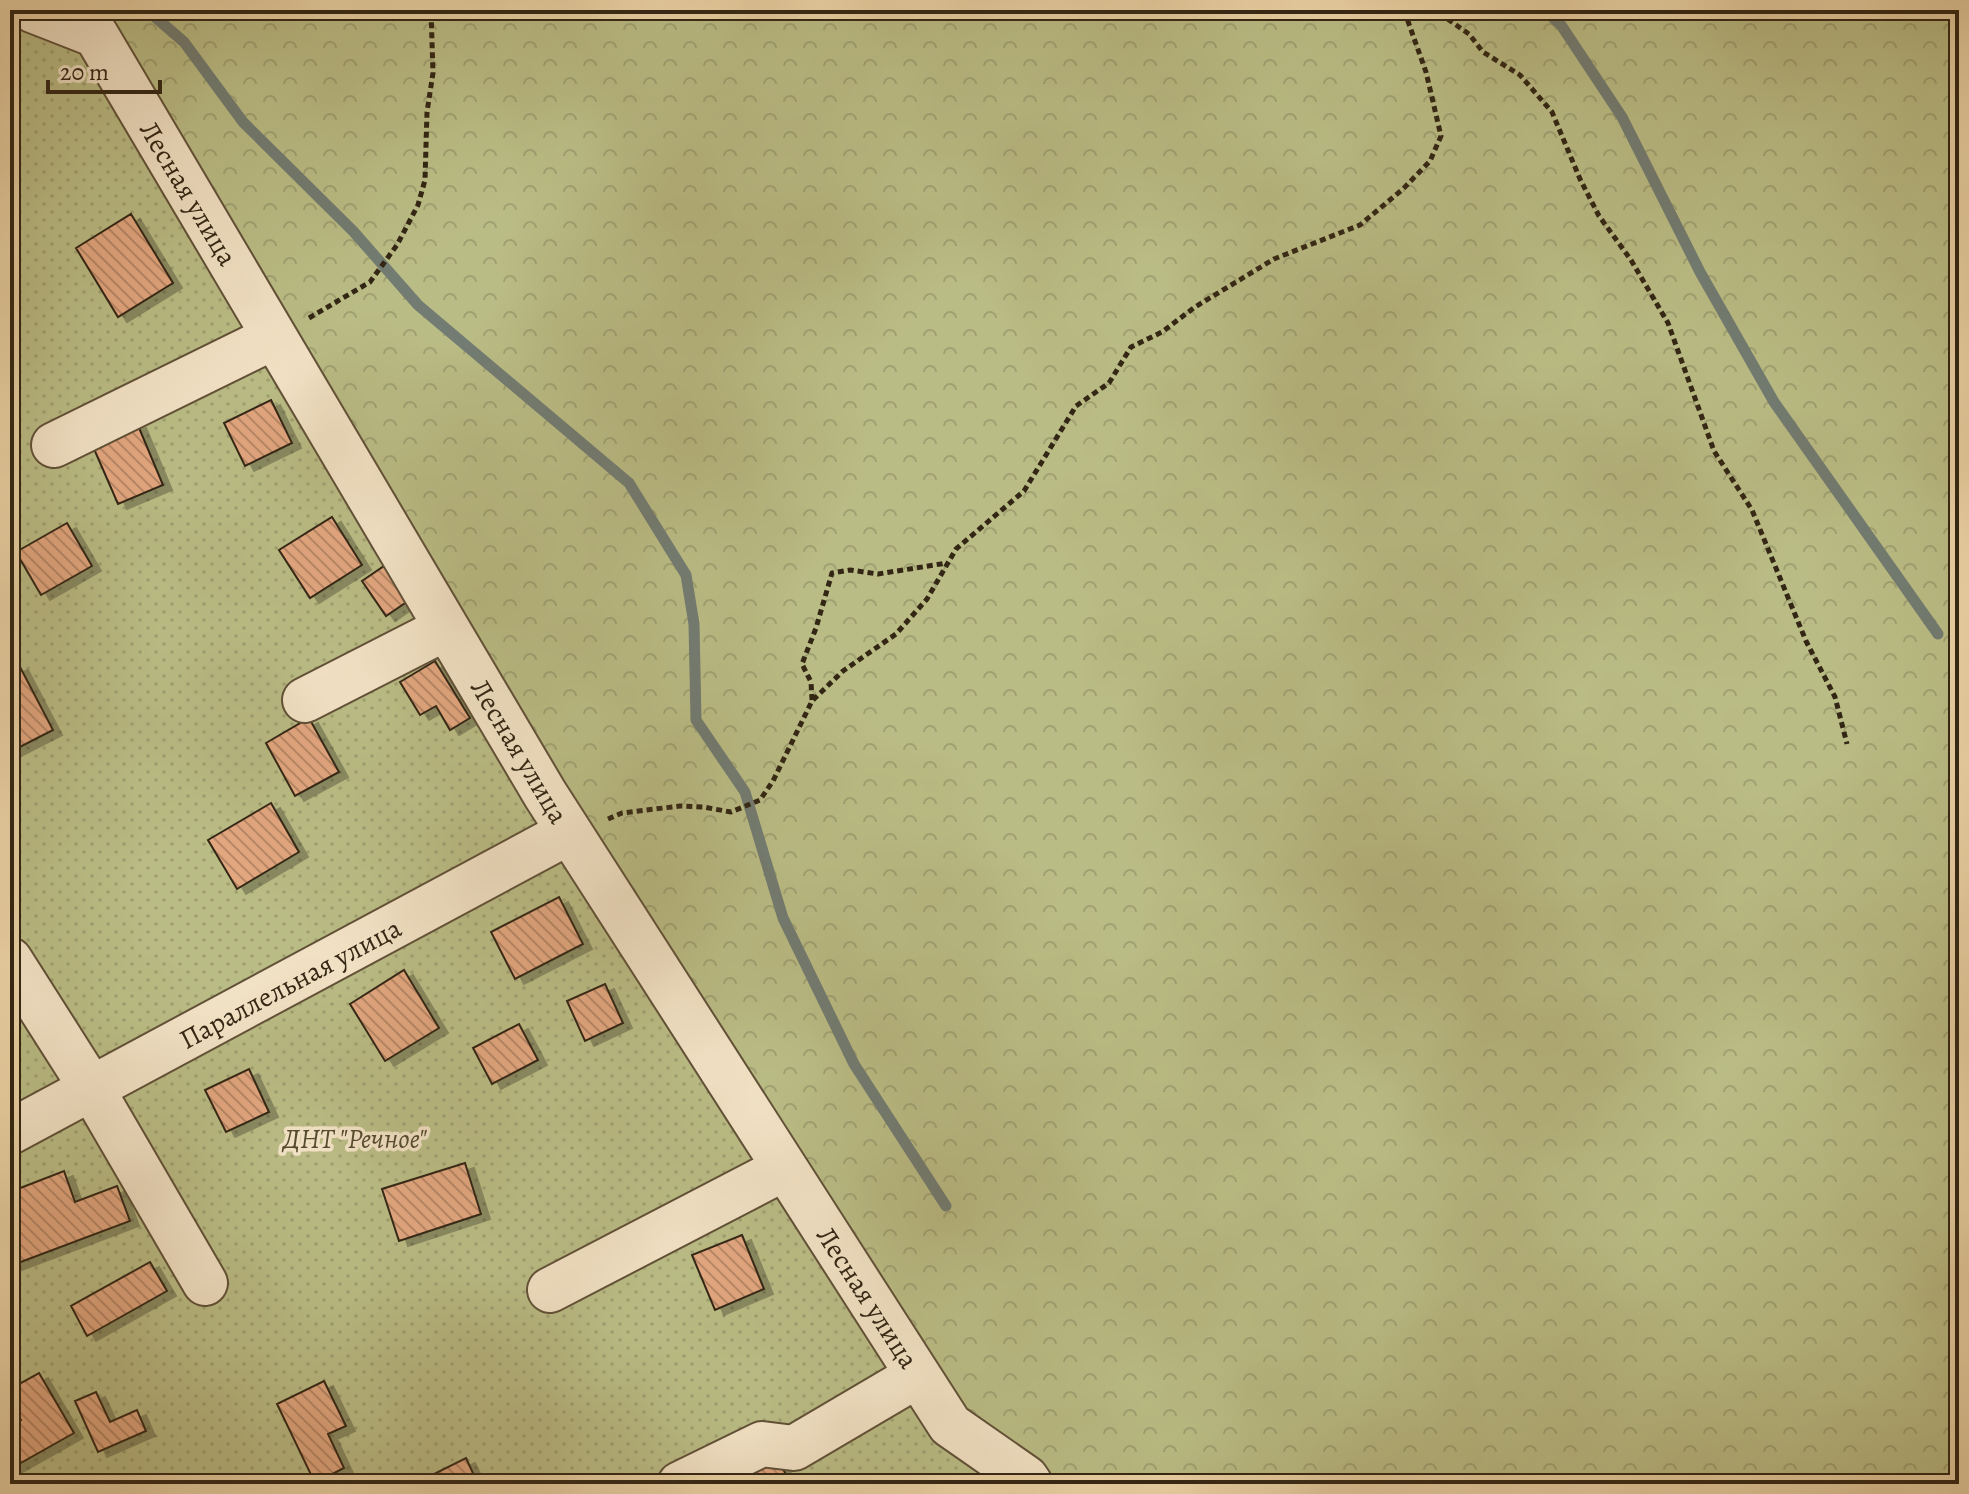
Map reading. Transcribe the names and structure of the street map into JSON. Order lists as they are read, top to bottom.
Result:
{
  "streets": {
    "street": ["Лесная улица", "Параллельная улица"]
  },
  "crossings": [
    ["Лесная улица", "Параллельная улица"]
  ],
  "parks": ["ДНТ \"Речное\""],
  "scale_bar": "20 m"
}
